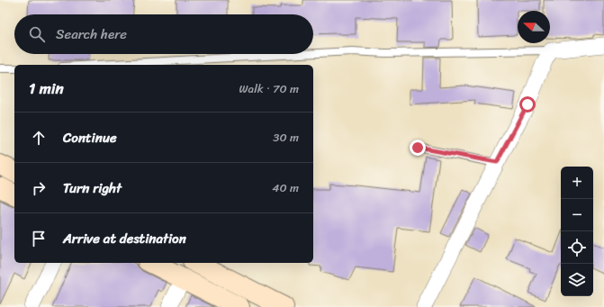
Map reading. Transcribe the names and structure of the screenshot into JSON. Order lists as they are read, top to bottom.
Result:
{
  "north": "left",
  "page": {
    "search": "Search here",
    "heading": ["1 min", "Walk · 70 m"],
    "list": [
      ["Continue", "30 m"],
      ["Turn right", "40 m"],
      "Arrive at destination"
    ],
    "map_buttons": ["+", "−"]
  }
}
